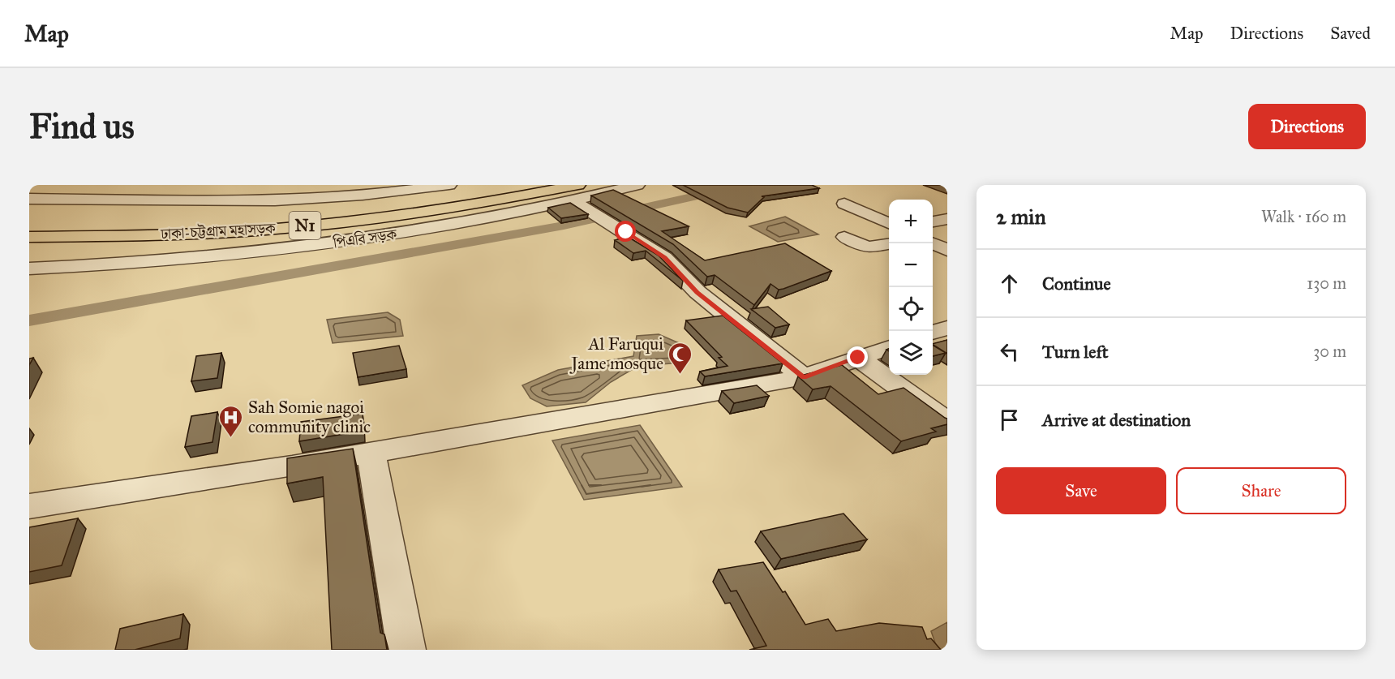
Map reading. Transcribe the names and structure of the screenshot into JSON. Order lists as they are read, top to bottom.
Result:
{
  "streets": {
    "highway": ["N1", "ঢাকা-চট্টগ্রাম মহাসড়ক"],
    "street": ["পিএবি সড়ক"]
  },
  "crossings": [
    ["ঢাকা-চট্টগ্রাম মহাসড়ক", "পিএবি সড়ক"]
  ],
  "places": {
    "mosque": ["Al Faruqui Jame mosque"],
    "hospital": ["Sah Somie nagoi community clinic"]
  },
  "page": {
    "header": "Map",
    "nav": ["Map", "Directions", "Saved"],
    "buttons": [
      "Directions",
      ["Save", "Share"]
    ],
    "title": "Find us",
    "heading": ["2 min", "Walk · 160 m"],
    "map_buttons": ["+", "−"],
    "list": [
      ["Continue", "130 m"],
      ["Turn left", "30 m"],
      "Arrive at destination"
    ]
  }
}
